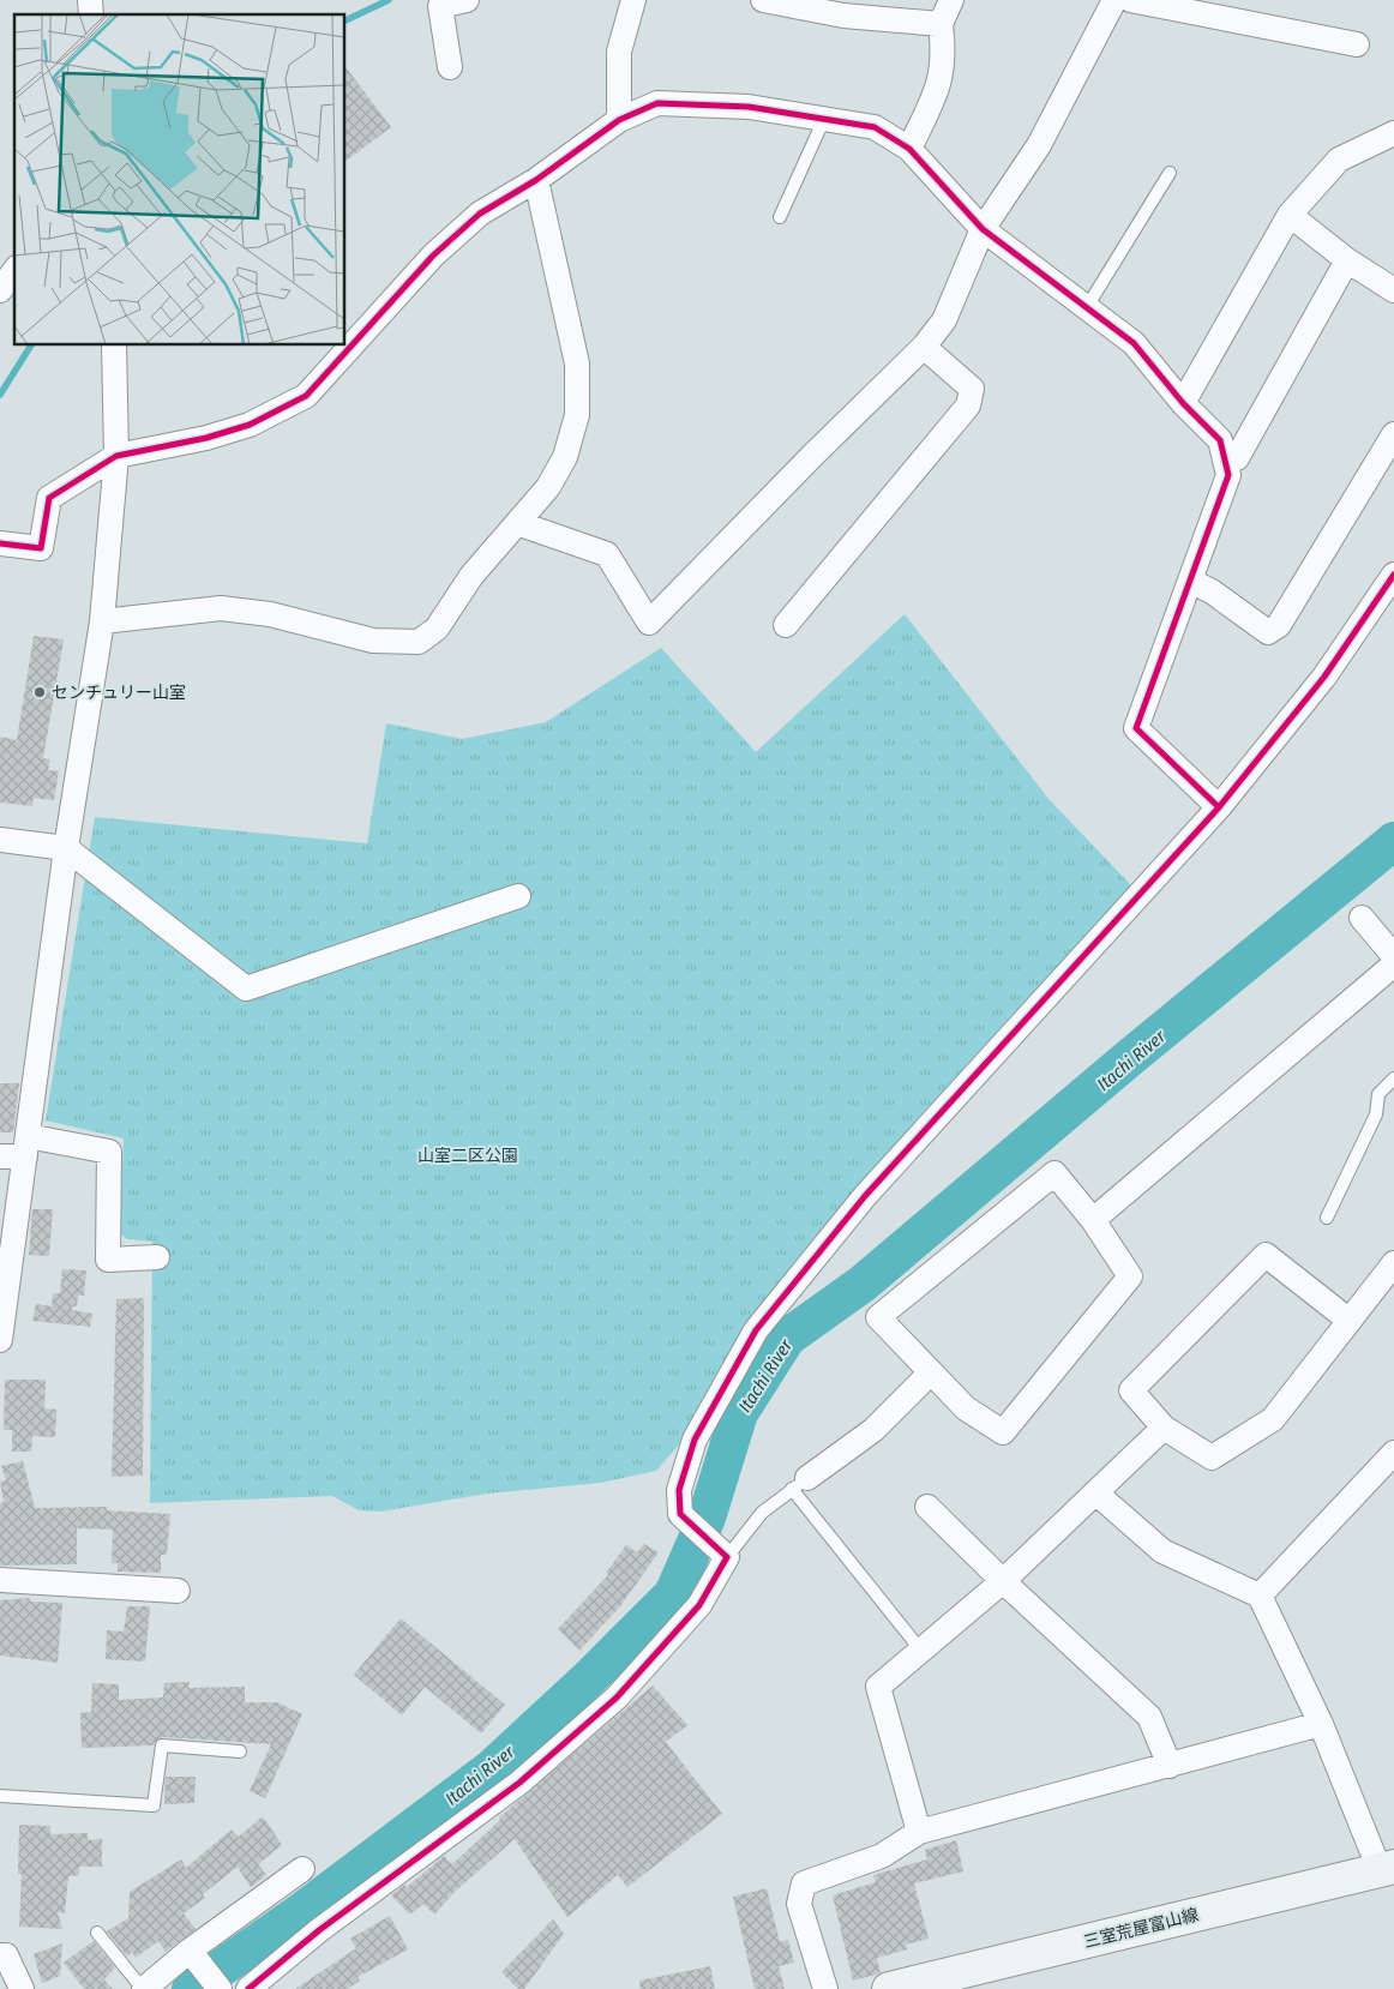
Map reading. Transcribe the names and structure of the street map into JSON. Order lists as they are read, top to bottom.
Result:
{
  "streets": {
    "main road": ["三室荒屋富山線"]
  },
  "water": ["Itachi River"],
  "parks": ["山室二区公園"],
  "places": ["センチュリー山室"]
}
